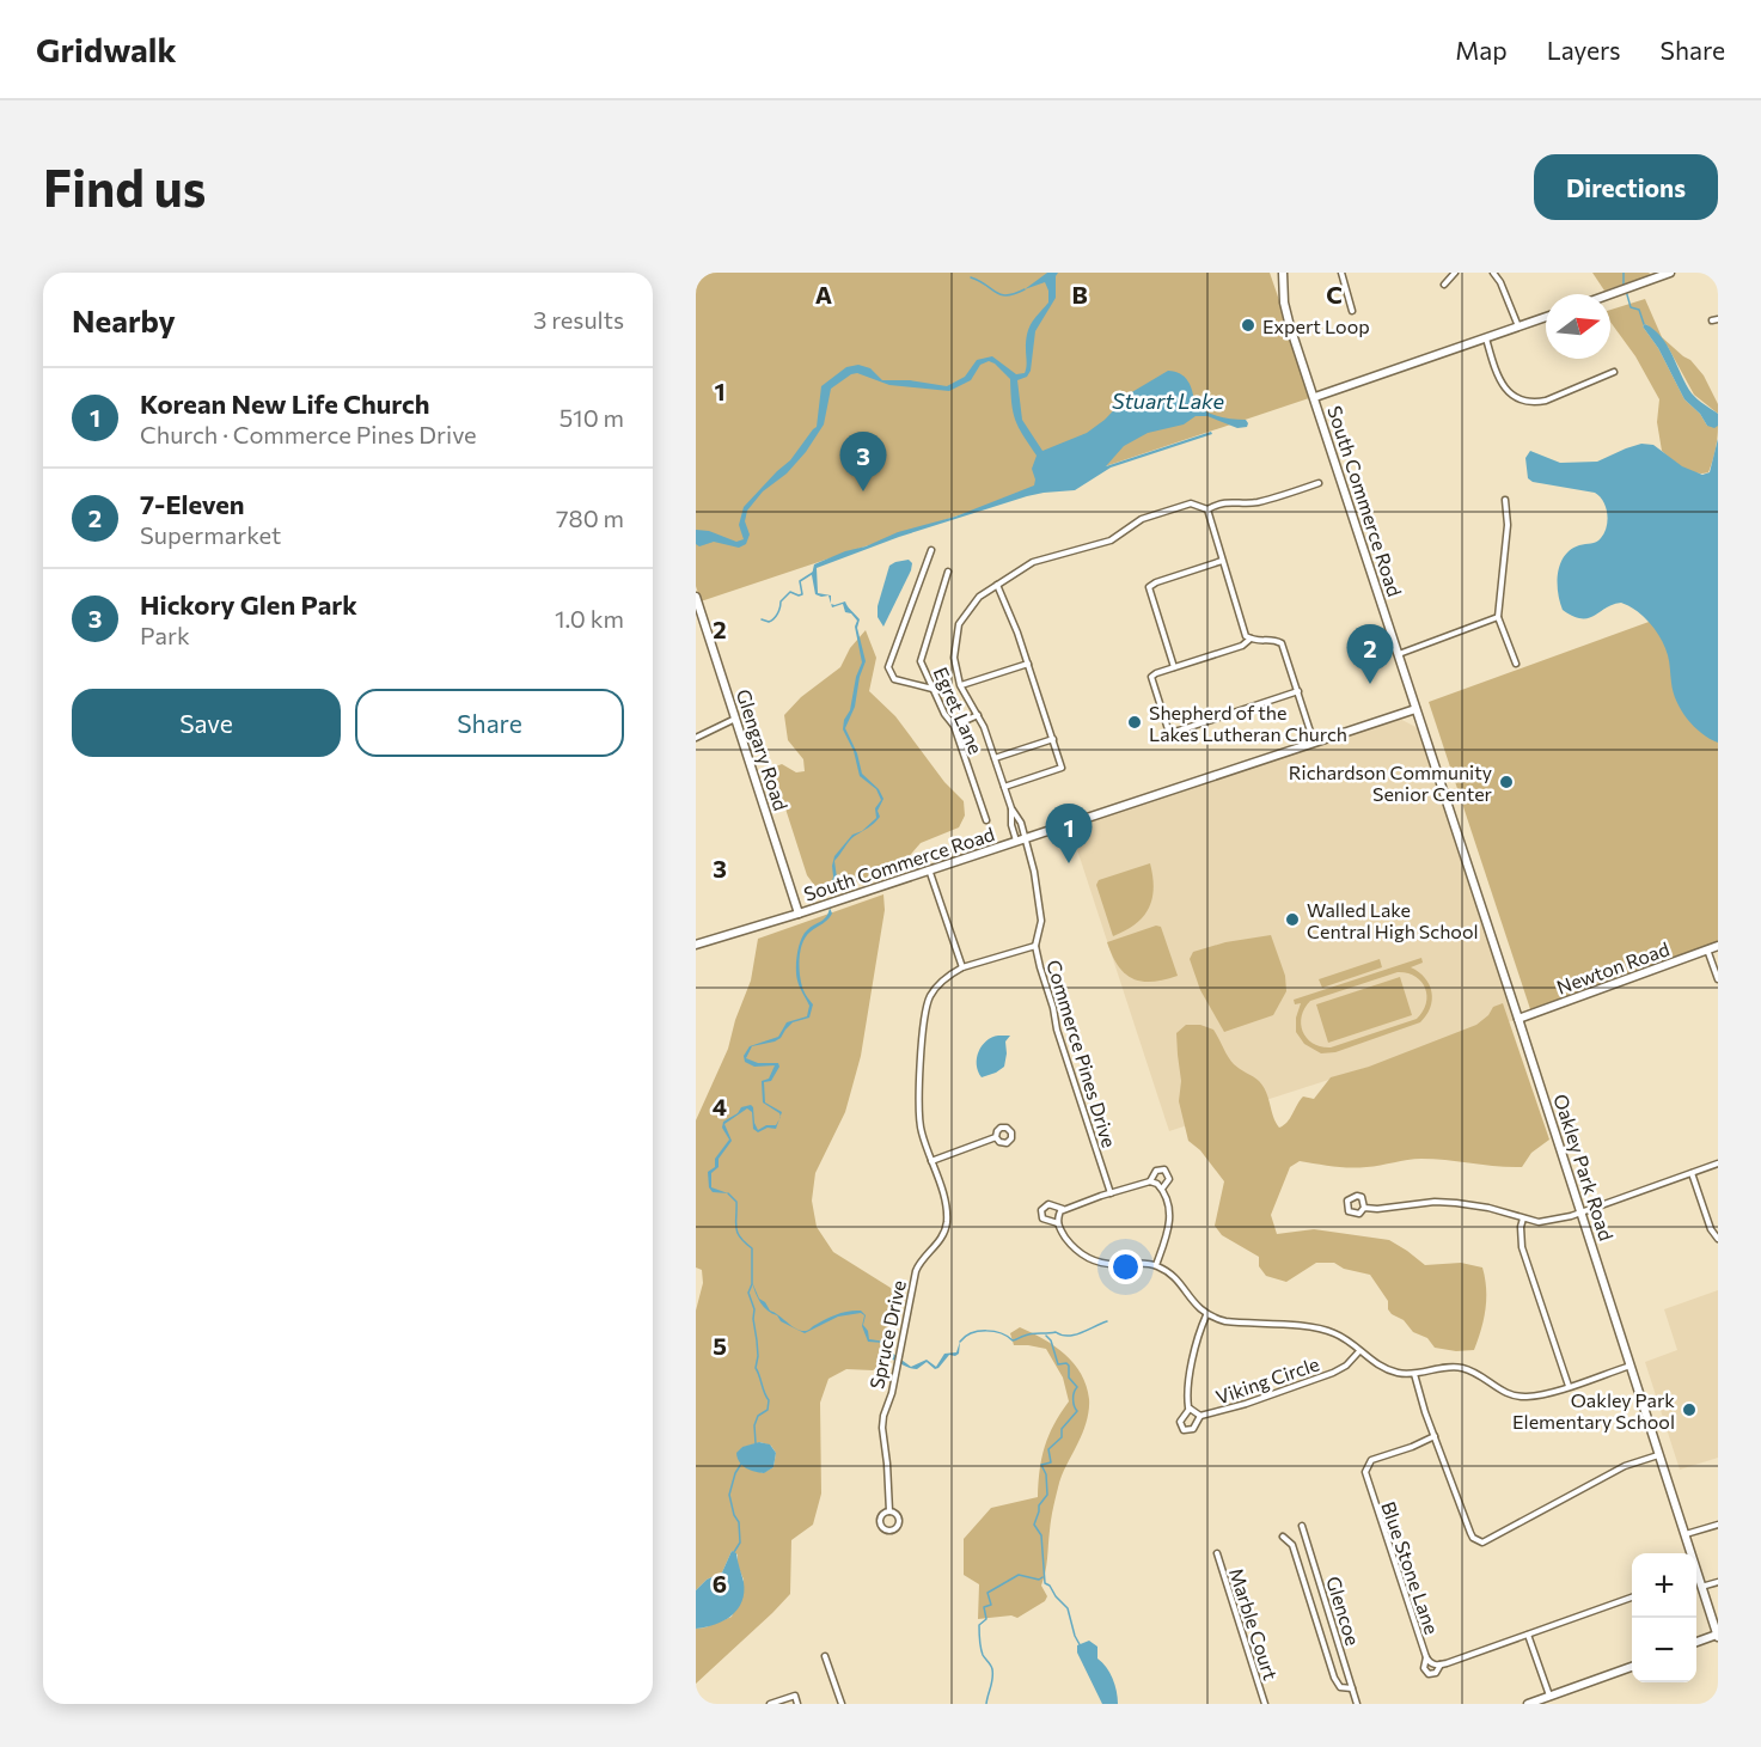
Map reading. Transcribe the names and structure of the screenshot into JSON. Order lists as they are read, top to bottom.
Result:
{
  "streets": {
    "street": [
      "South Commerce Road",
      "Egret Lane",
      "Glengary Road",
      "Newton Road",
      "Commerce Pines Drive",
      "Oakley Park Road",
      "Spruce Drive",
      "Viking Circle",
      "Blue Stone Lane",
      "Glencoe",
      "Marble Court"
    ]
  },
  "crossings": [
    ["South Commerce Road", "Glengary Road"],
    ["South Commerce Road", "Commerce Pines Drive"],
    ["South Commerce Road", "Oakley Park Road"],
    ["Newton Road", "Oakley Park Road"],
    ["Commerce Pines Drive", "Spruce Drive"]
  ],
  "water": ["Stuart Lake"],
  "places": [
    "Expert Loop",
    "Shepherd of the Lakes Lutheran Church",
    "Richardson Community Senior Center",
    "Walled Lake Central High School",
    "Oakley Park Elementary School"
  ],
  "north": "right",
  "page": {
    "header": "Gridwalk",
    "nav": ["Map", "Layers", "Share"],
    "buttons": [
      "Directions",
      ["Save", "Share"]
    ],
    "title": "Find us",
    "heading": ["Nearby", "3 results"],
    "list": [
      {
        "mark": "1",
        "name": "Korean New Life Church",
        "note": "Church · Commerce Pines Drive",
        "value": "510 m"
      },
      {
        "mark": "2",
        "name": "7-Eleven",
        "note": "Supermarket",
        "value": "780 m"
      },
      {
        "mark": "3",
        "name": "Hickory Glen Park",
        "note": "Park",
        "value": "1.0 km"
      }
    ],
    "pins": ["3", "2", "1"],
    "map_buttons": ["+", "−"]
  },
  "grid": {
    "columns": ["A", "B", "C"],
    "rows": [
      "1",
      "2",
      "3",
      "4",
      "5",
      "6"
    ]
  }
}
